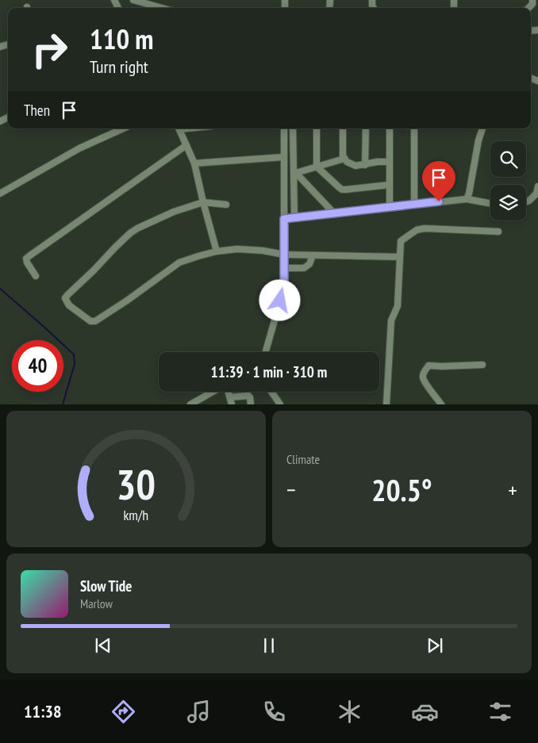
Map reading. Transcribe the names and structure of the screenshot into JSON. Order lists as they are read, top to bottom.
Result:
{
  "page": {
    "turn": ["110 m", "Turn right"],
    "then": "Then",
    "limit": "40",
    "trip": "11:39 · 1 min · 310 m",
    "tile": "Climate",
    "heat": ["−", "20.5°", "+"],
    "song": ["Slow Tide", "Marlow"],
    "tabs": "11:38",
    "gauge": ["30", "km/h"]
  }
}
